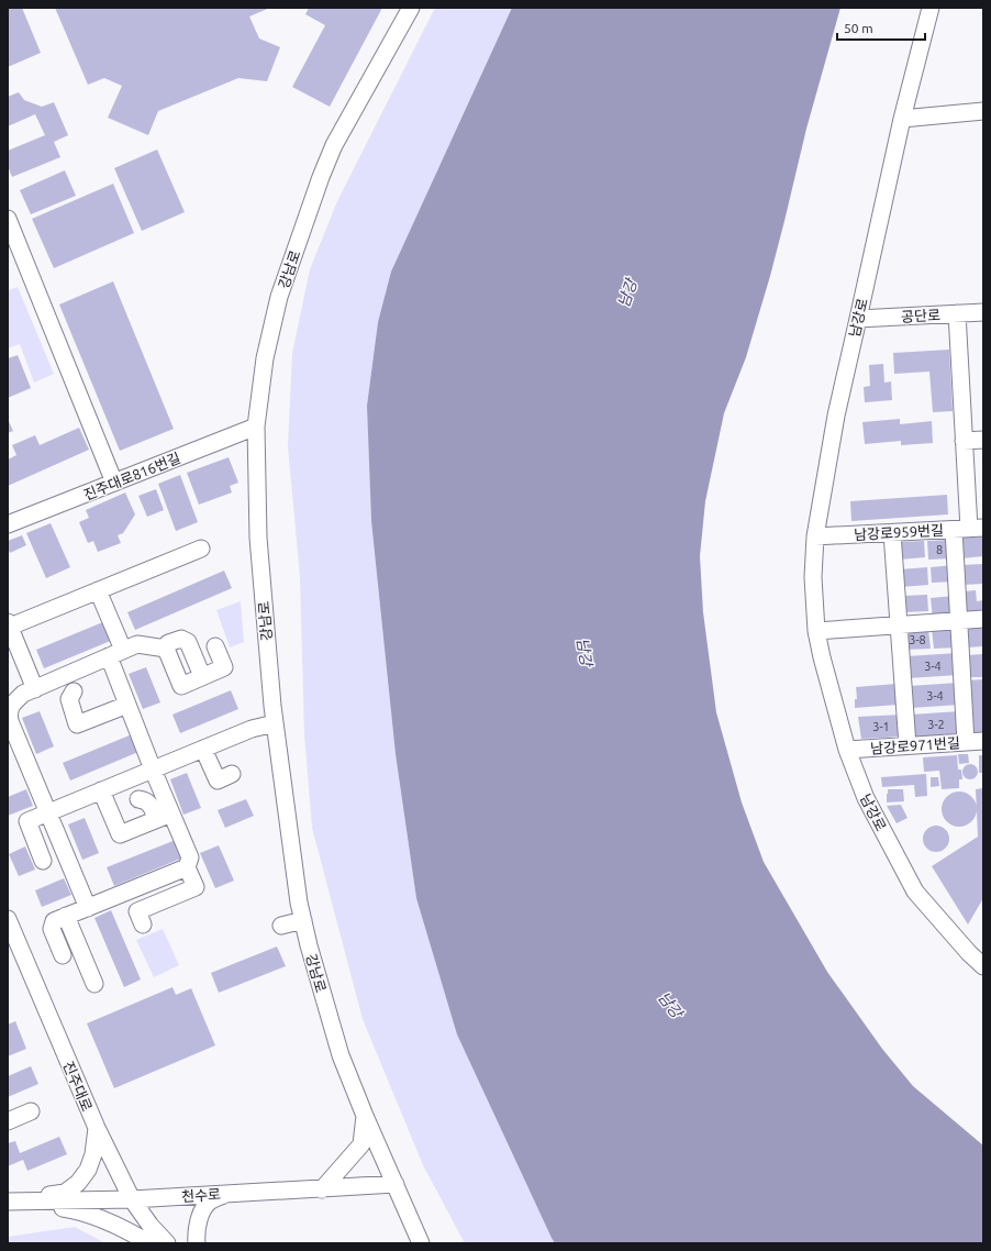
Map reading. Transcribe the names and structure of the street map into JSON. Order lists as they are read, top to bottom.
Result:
{
  "streets": {
    "street": [
      "강남로",
      "공단로",
      "남강로",
      "진주대로816번길",
      "남강로959번길",
      "남강로971번길",
      "진주대로",
      "천수로"
    ]
  },
  "crossings": [
    ["강남로", "진주대로816번길"],
    ["강남로", "천수로"],
    ["공단로", "남강로"],
    ["남강로", "남강로959번길"],
    ["남강로", "남강로971번길"],
    ["진주대로", "천수로"]
  ],
  "water": ["남강"],
  "house_numbers": [
    "8",
    "3-8",
    "3-4",
    "3-4",
    "3-2",
    "3-1"
  ],
  "scale_bar": "50 m"
}
